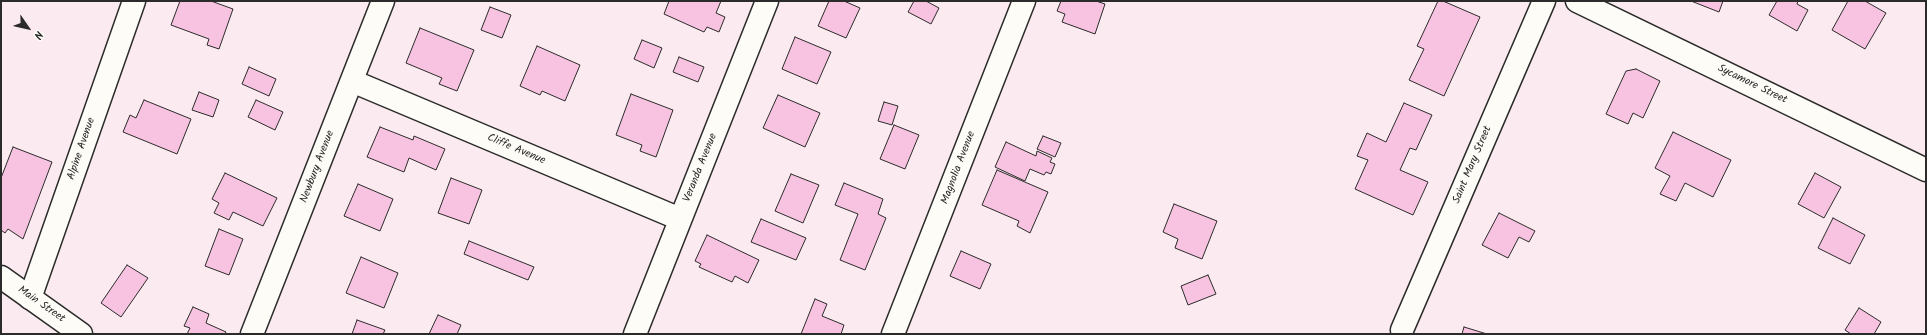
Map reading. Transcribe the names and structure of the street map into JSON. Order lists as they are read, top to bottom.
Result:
{
  "streets": {
    "street": [
      "Sycamore Street",
      "Alpine Avenue",
      "Cliffe Avenue",
      "Saint Mary Street",
      "Newbury Avenue",
      "Veranda Avenue",
      "Magnolia Avenue",
      "Main Street"
    ]
  },
  "crossings": [
    ["Alpine Avenue", "Main Street"],
    ["Cliffe Avenue", "Newbury Avenue"],
    ["Cliffe Avenue", "Veranda Avenue"]
  ],
  "north": "bottom right"
}
